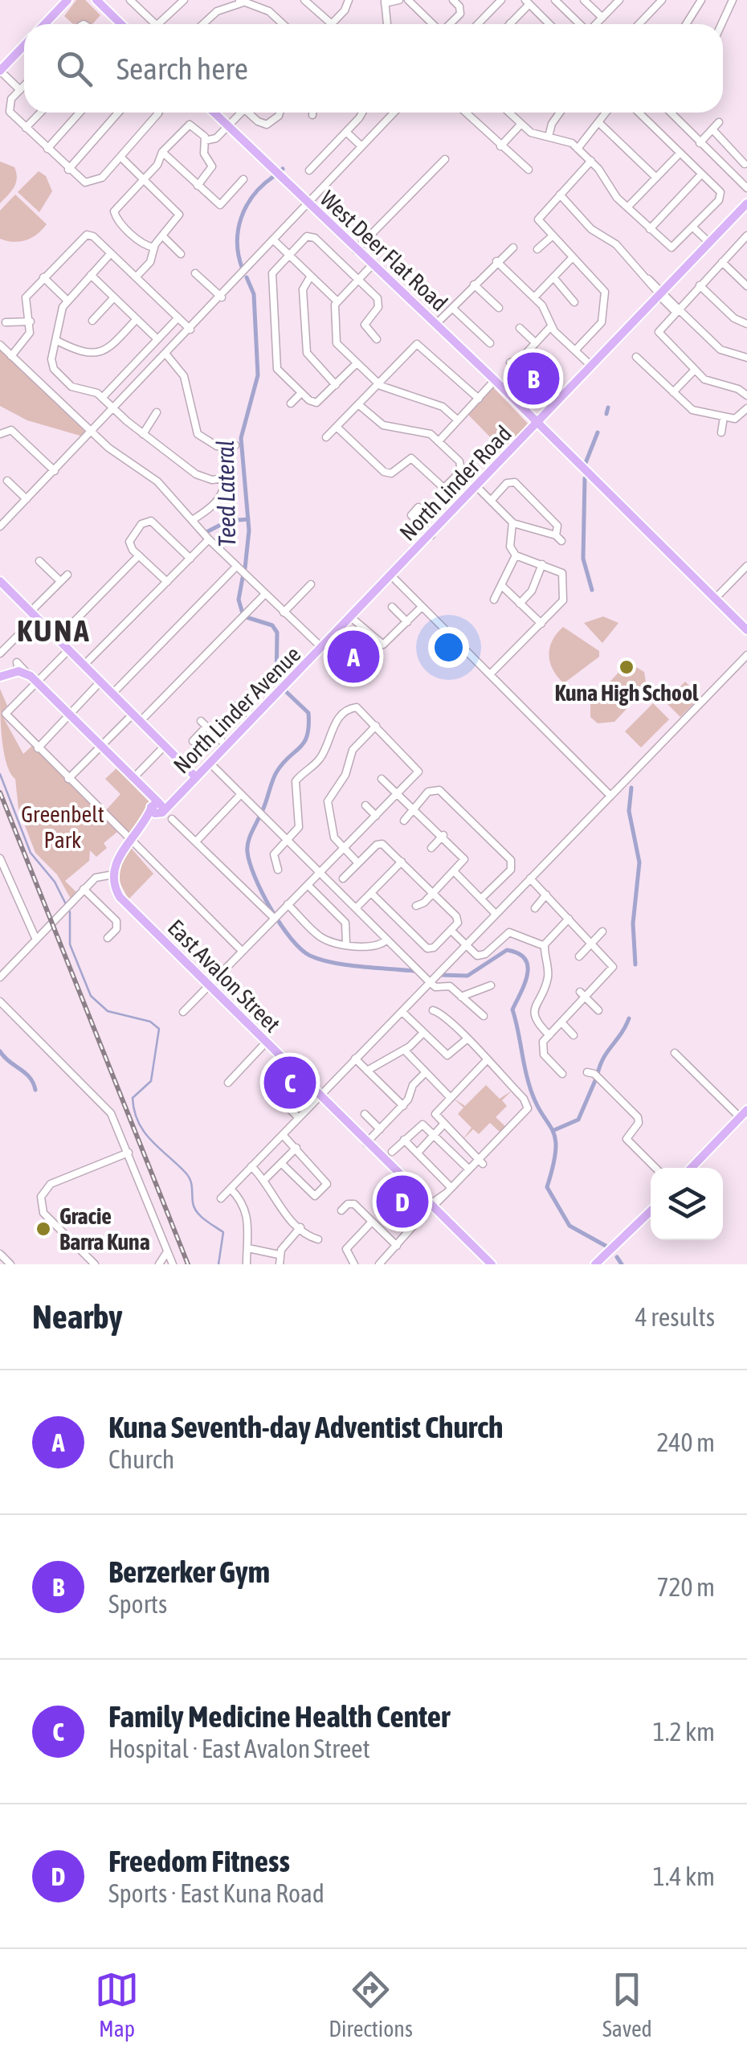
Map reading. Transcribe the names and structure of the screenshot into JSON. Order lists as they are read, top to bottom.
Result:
{
  "streets": {
    "main road": [
      "West Deer Flat Road",
      "North Linder Road",
      "North Linder Avenue",
      "East Avalon Street"
    ]
  },
  "crossings": [
    ["West Deer Flat Road", "North Linder Road"],
    ["North Linder Road", "North Linder Avenue"],
    ["North Linder Avenue", "East Avalon Street"]
  ],
  "districts": ["KUNA"],
  "water": ["Teed Lateral"],
  "parks": ["Greenbelt Park"],
  "places": ["Kuna High School", "Gracie Barra Kuna"],
  "page": {
    "search": "Search here",
    "pins": [
      "B",
      "A",
      "C",
      "D"
    ],
    "heading": ["Nearby", "4 results"],
    "list": [
      {
        "mark": "A",
        "name": "Kuna Seventh-day Adventist Church",
        "note": "Church",
        "value": "240 m"
      },
      {
        "mark": "B",
        "name": "Berzerker Gym",
        "note": "Sports",
        "value": "720 m"
      },
      {
        "mark": "C",
        "name": "Family Medicine Health Center",
        "note": "Hospital · East Avalon Street",
        "value": "1.2 km"
      },
      {
        "mark": "D",
        "name": "Freedom Fitness",
        "note": "Sports · East Kuna Road",
        "value": "1.4 km"
      }
    ],
    "nav": ["Map", "Directions", "Saved"]
  }
}
